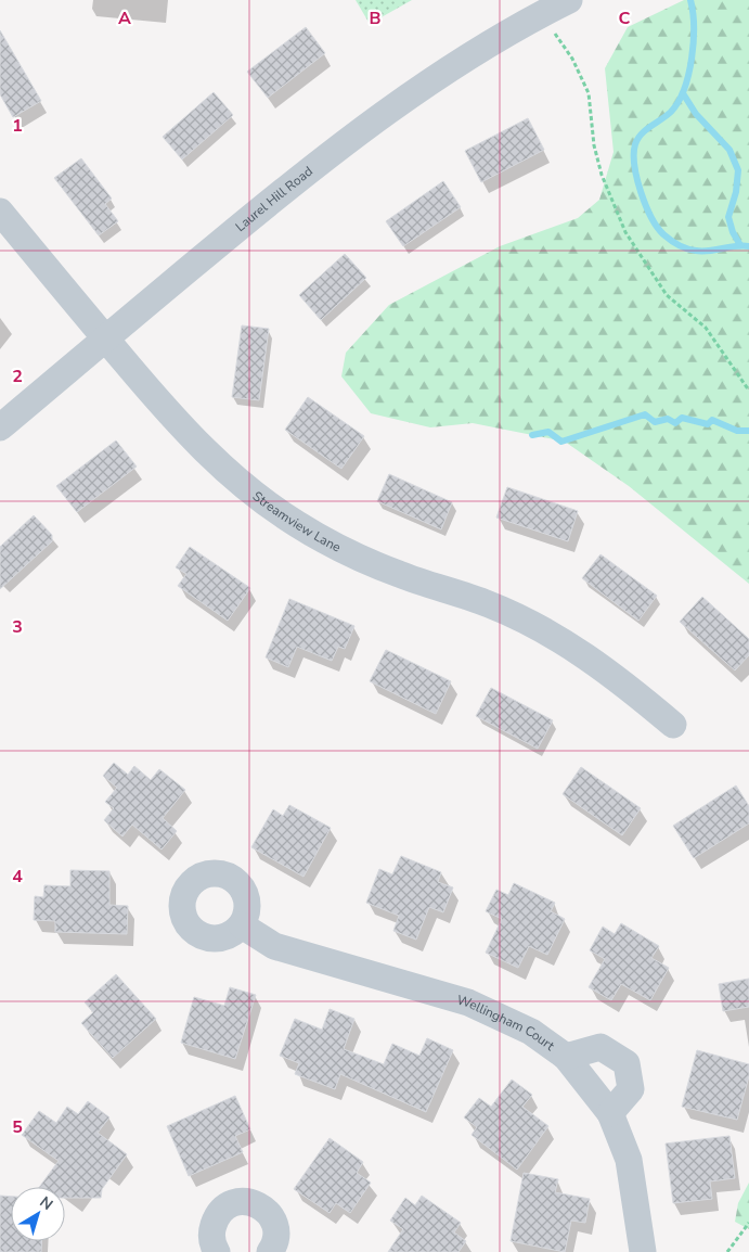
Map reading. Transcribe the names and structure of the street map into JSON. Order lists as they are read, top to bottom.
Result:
{
  "streets": {
    "street": ["Laurel Hill Road", "Streamview Lane", "Wellingham Court"]
  },
  "crossings": [
    ["Laurel Hill Road", "Streamview Lane"]
  ],
  "north": "top right",
  "grid": {
    "columns": ["A", "B", "C"],
    "rows": [
      "1",
      "2",
      "3",
      "4",
      "5"
    ]
  }
}
